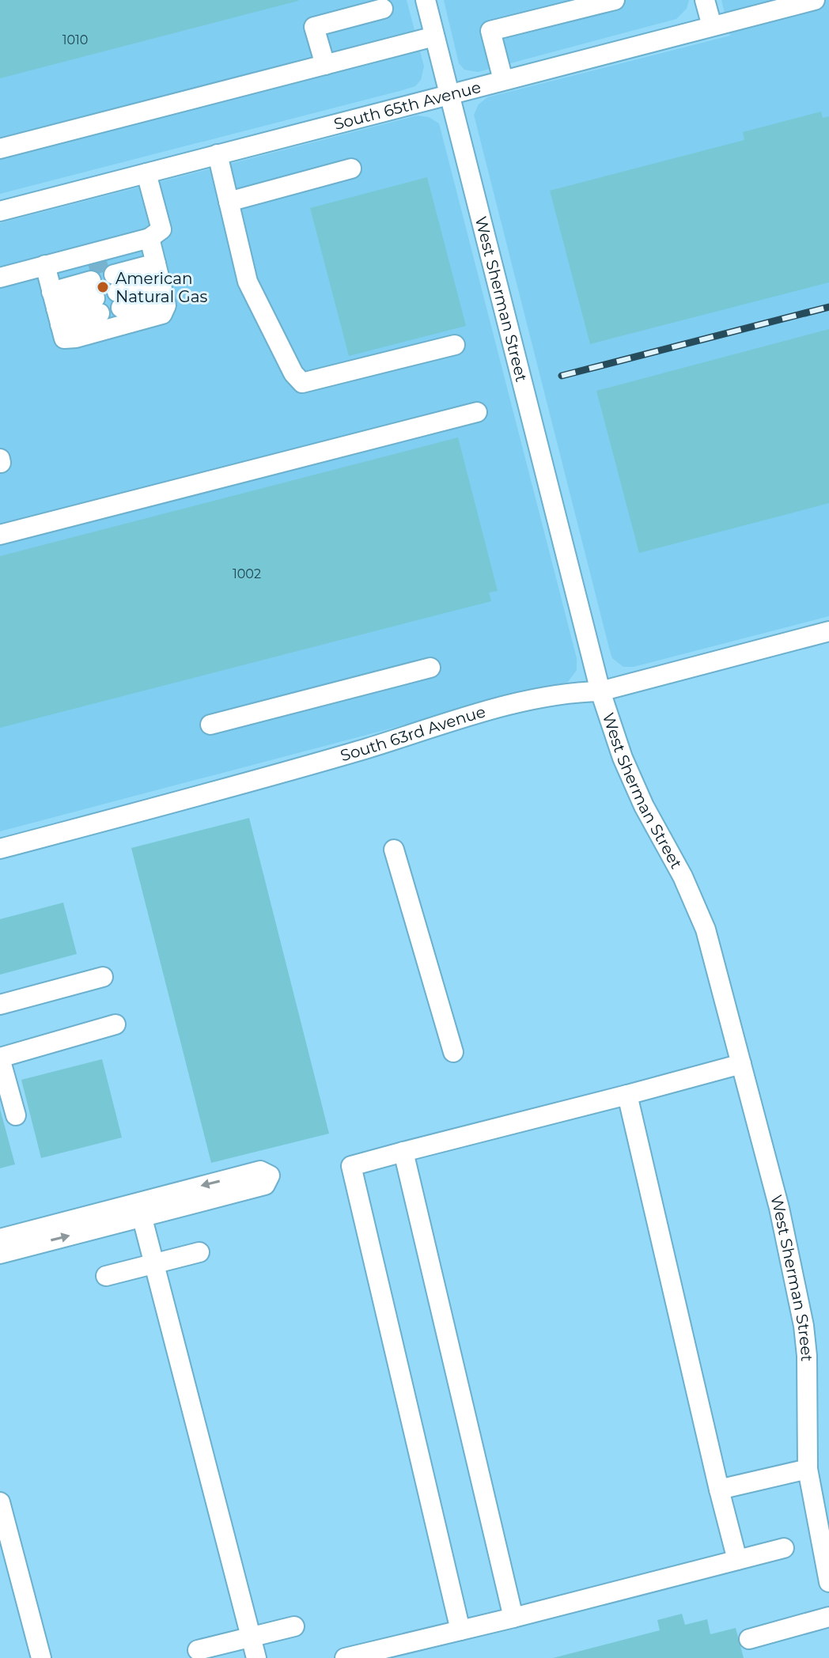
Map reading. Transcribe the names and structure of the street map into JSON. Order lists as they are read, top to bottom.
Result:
{
  "streets": {
    "street": ["South 65th Avenue", "West Sherman Street", "South 63rd Avenue"]
  },
  "crossings": [
    ["South 65th Avenue", "West Sherman Street"],
    ["West Sherman Street", "South 63rd Avenue"]
  ],
  "places": ["American Natural Gas"],
  "house_numbers": ["1010", "1002"]
}
